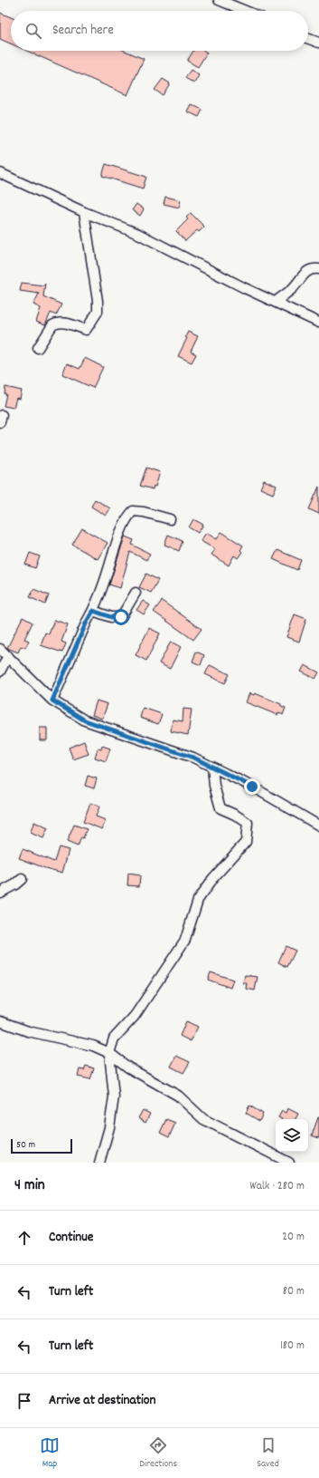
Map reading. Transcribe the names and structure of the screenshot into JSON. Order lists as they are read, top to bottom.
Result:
{
  "scale_bar": "50 m",
  "page": {
    "search": "Search here",
    "scale": "50 m",
    "heading": ["4 min", "Walk · 280 m"],
    "list": [
      ["Continue", "20 m"],
      ["Turn left", "80 m"],
      ["Turn left", "180 m"],
      "Arrive at destination"
    ],
    "nav": ["Map", "Directions", "Saved"]
  }
}
